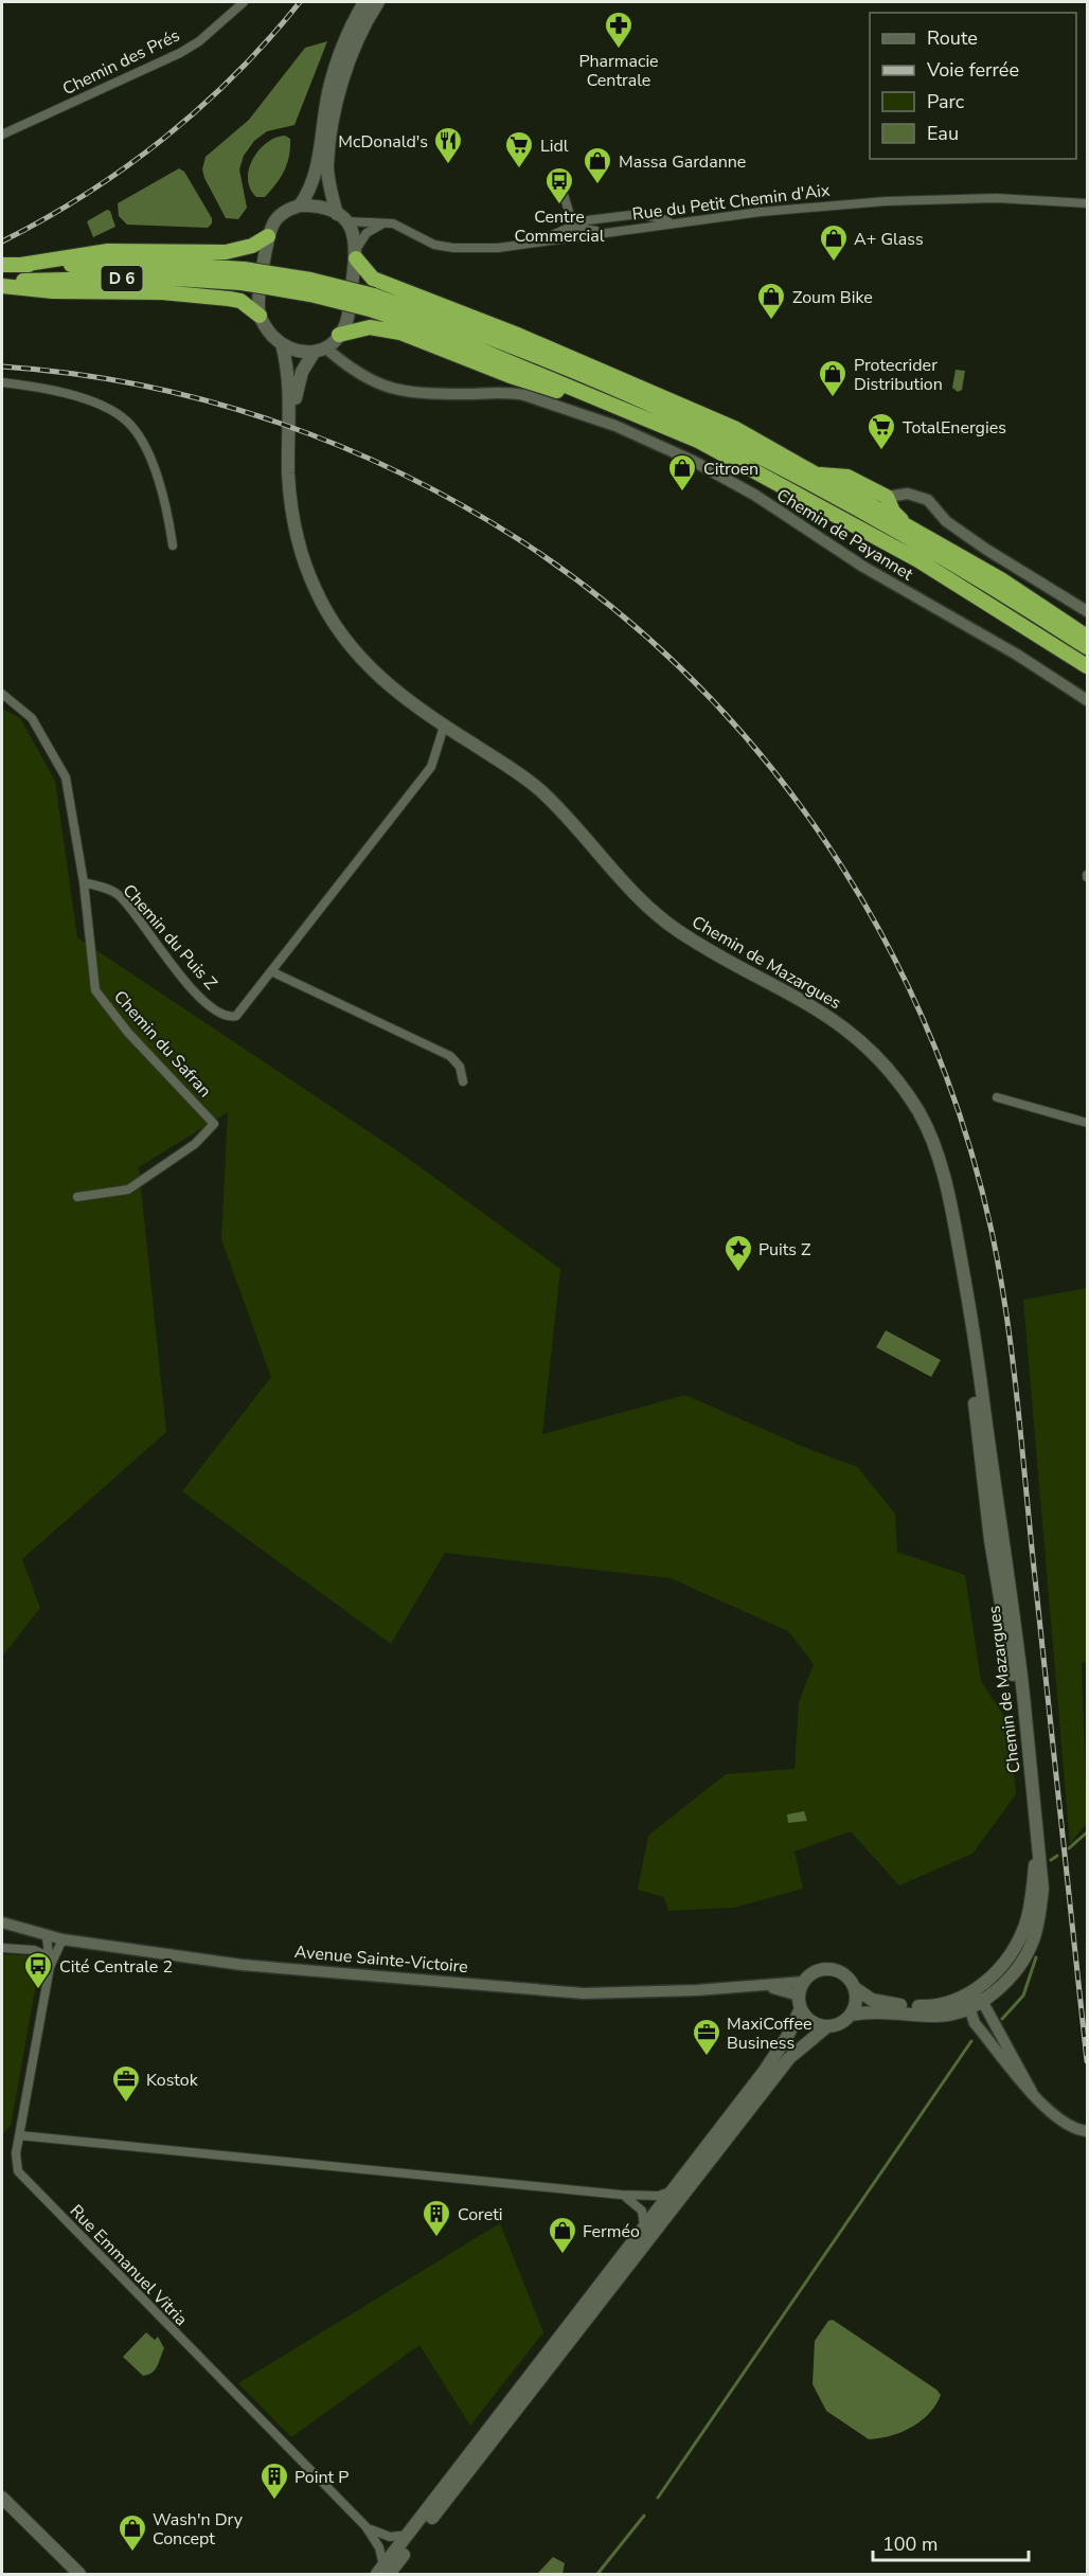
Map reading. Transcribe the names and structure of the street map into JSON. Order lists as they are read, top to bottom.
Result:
{
  "streets": {
    "highway": ["D 6"],
    "main road": ["Chemin de Mazargues"],
    "street": [
      "Chemin des Prés",
      "Rue du Petit Chemin d'Aix",
      "Chemin de Payannet",
      "Chemin du Puis Z",
      "Chemin du Safran",
      "Avenue Sainte-Victoire",
      "Rue Emmanuel Vitria"
    ]
  },
  "crossings": [
    ["Rue du Petit Chemin d'Aix", "Chemin de Payannet"],
    ["Rue du Petit Chemin d'Aix", "Chemin de Mazargues"],
    ["Chemin de Payannet", "Chemin de Mazargues"],
    ["Chemin du Puis Z", "Chemin du Safran"]
  ],
  "places": {
    "pharmacy": ["Pharmacie Centrale"],
    "restaurant": ["McDonald's"],
    "supermarket": ["Lidl", "TotalEnergies"],
    "shop": [
      "Massa Gardanne",
      "A+ Glass",
      "Zoum Bike",
      "Protecrider Distribution",
      "Citroen",
      "Ferméo",
      "Wash'n Dry Concept"
    ],
    "bus stop": ["Centre Commercial", "Cité Centrale 2"],
    "place": ["Puits Z"],
    "office": ["MaxiCoffee Business", "Kostok"],
    "building": ["Coreti", "Point P"]
  },
  "legend": [
    "Route",
    "Voie ferrée",
    "Parc",
    "Eau"
  ],
  "scale_bar": "100 m"
}
